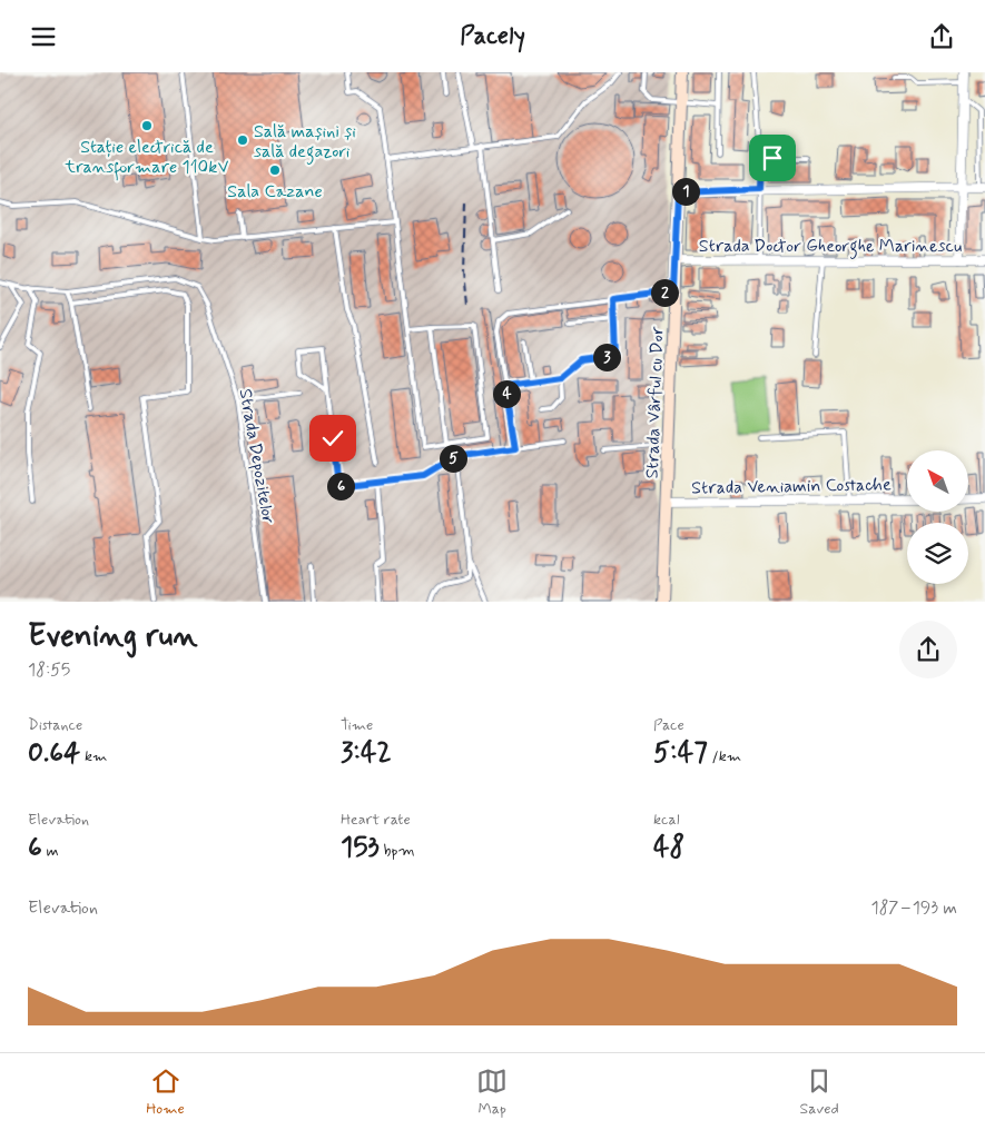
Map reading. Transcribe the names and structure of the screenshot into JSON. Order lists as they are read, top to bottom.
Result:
{
  "streets": {
    "street": ["Strada Doctor Gheorghe Marinescu", "Strada Vârful cu Dor", "Strada Veniamin Costache"],
    "lane": ["Strada Depozitelor"]
  },
  "crossings": [
    ["Strada Doctor Gheorghe Marinescu", "Strada Vârful cu Dor"],
    ["Strada Vârful cu Dor", "Strada Veniamin Costache"]
  ],
  "places": ["Stație electrică de transformare 110kV", "Sală mașini și sală degazori", "Sala Cazane"],
  "north": "top left",
  "page": {
    "header": "Pacely",
    "pins": [
      "1",
      "2",
      "3",
      "4",
      "5",
      "6"
    ],
    "heading": ["Evening run", "18:55"],
    "stats": [
      ["Distance", "0.64 km"],
      ["Time", "3:42"],
      ["Pace", "5:47 /km"],
      ["Elevation", "6 m"],
      ["Heart rate", "153 bpm"],
      ["kcal", "48"]
    ],
    "chart": ["Elevation", "187–193 m"],
    "tabs": ["Home", "Map", "Saved"]
  }
}
